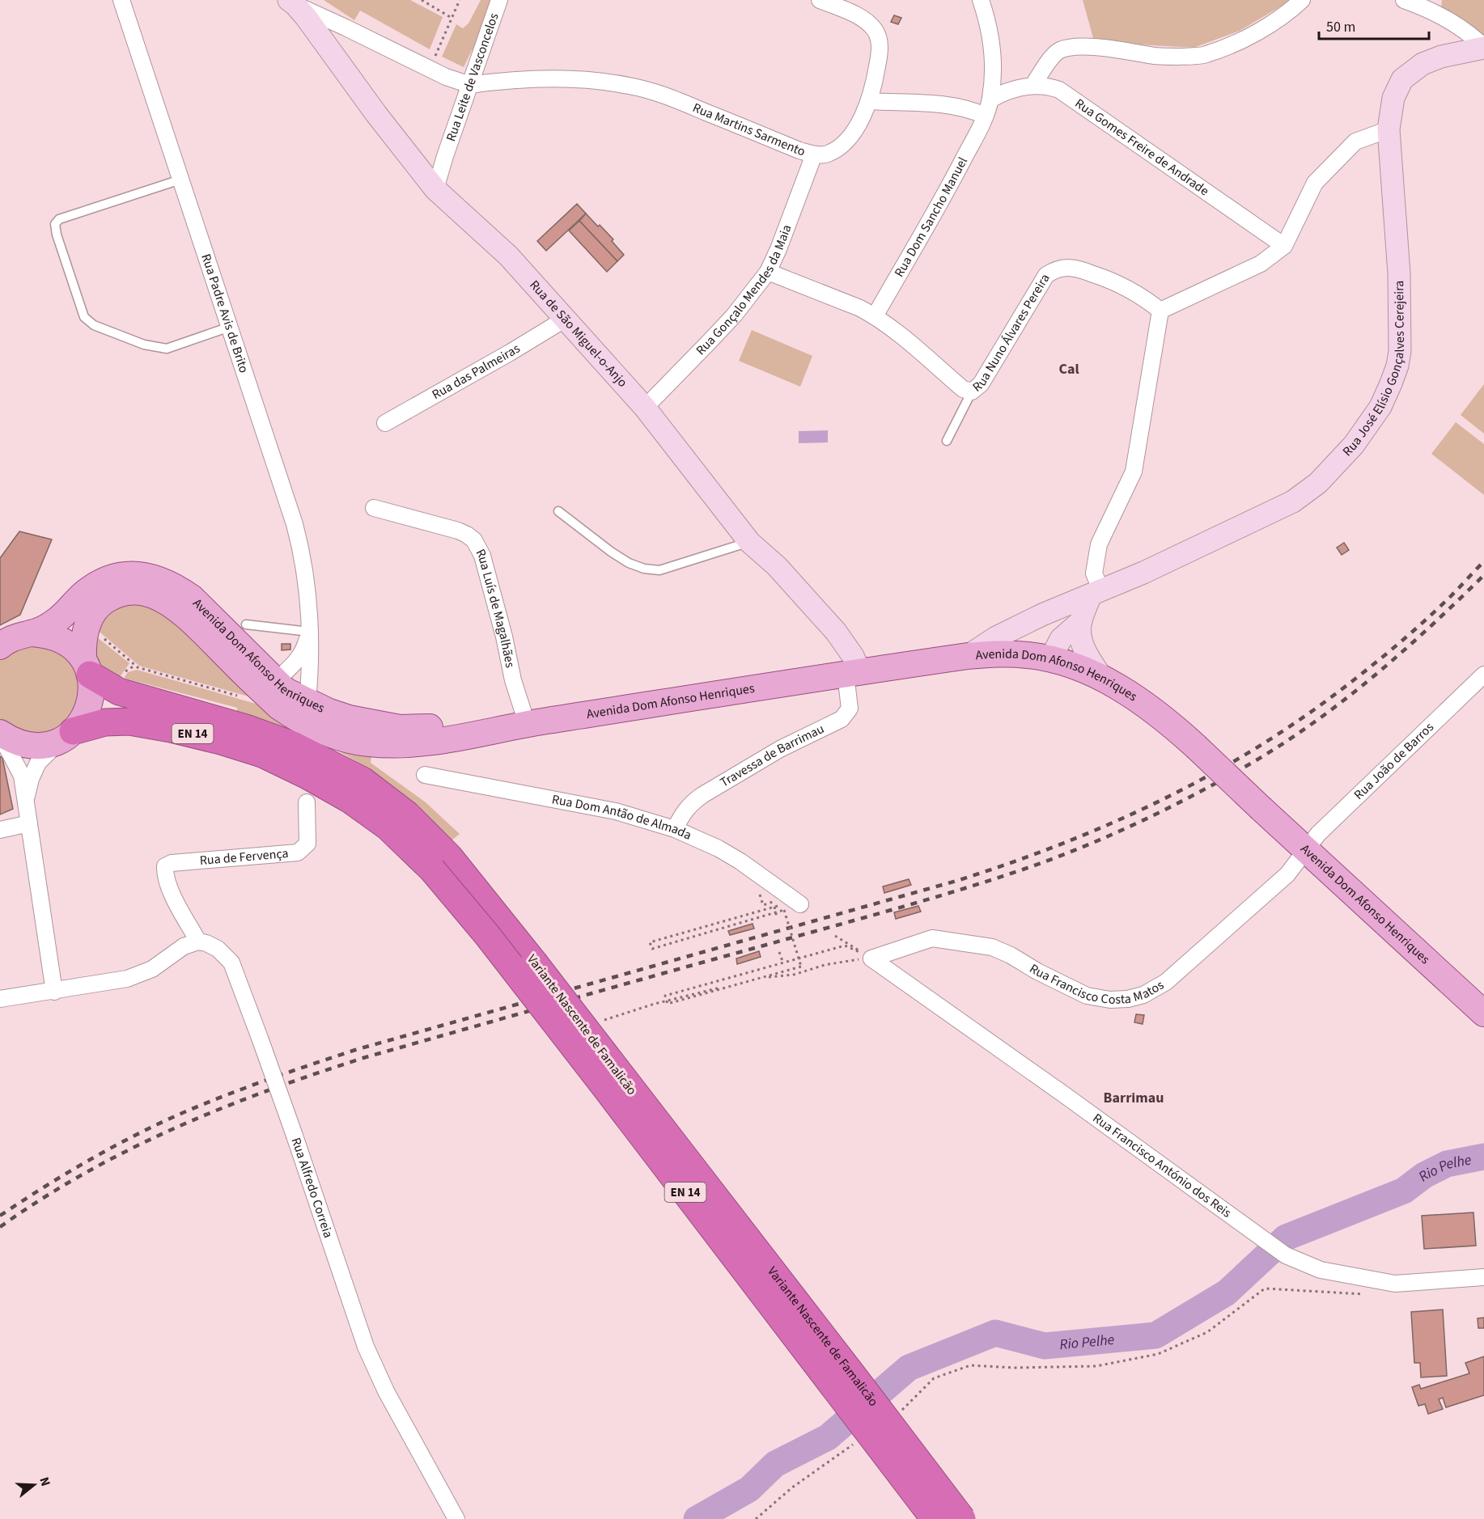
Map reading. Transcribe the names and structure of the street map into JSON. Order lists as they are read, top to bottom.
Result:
{
  "streets": {
    "highway": ["EN 14", "Variante Nascente de Famalicão"],
    "main road": ["Rua de São Miguel-o-Anjo", "Rua José Elísio Gonçalves Cerejeira", "Avenida Dom Afonso Henriques"],
    "street": [
      "Rua Leite de Vasconcelos",
      "Rua Martins Sarmento",
      "Rua Gomes Freire de Andrade",
      "Rua Dom Sancho Manuel",
      "Rua Gonçalo Mendes da Maia",
      "Rua Padre Avis de Brito",
      "Rua Nuno Álvares Pereira",
      "Rua das Palmeiras",
      "Rua Luís de Magalhães",
      "Travessa de Barrimau",
      "Rua João de Barros",
      "Rua Dom Antão de Almada",
      "Rua de Fervença",
      "Rua Francisco Costa Matos",
      "Rua Francisco António dos Reis",
      "Rua Alfredo Correia"
    ]
  },
  "crossings": [
    ["Rua Leite de Vasconcelos", "Rua Martins Sarmento"],
    ["Rua Leite de Vasconcelos", "Rua de São Miguel-o-Anjo"],
    ["Rua Martins Sarmento", "Rua Gonçalo Mendes da Maia"],
    ["Rua Gomes Freire de Andrade", "Rua Dom Sancho Manuel"],
    ["Rua Dom Sancho Manuel", "Rua Nuno Álvares Pereira"],
    ["Rua Gonçalo Mendes da Maia", "Rua Nuno Álvares Pereira"],
    ["Rua Gonçalo Mendes da Maia", "Rua de São Miguel-o-Anjo"],
    ["Rua Padre Avis de Brito", "Avenida Dom Afonso Henriques"],
    ["Rua de São Miguel-o-Anjo", "Rua das Palmeiras"],
    ["Rua de São Miguel-o-Anjo", "Avenida Dom Afonso Henriques"],
    ["Rua de São Miguel-o-Anjo", "Travessa de Barrimau"],
    ["Rua José Elísio Gonçalves Cerejeira", "Avenida Dom Afonso Henriques"],
    ["Rua Luís de Magalhães", "Avenida Dom Afonso Henriques"],
    ["Avenida Dom Afonso Henriques", "EN 14"],
    ["Avenida Dom Afonso Henriques", "Travessa de Barrimau"],
    ["Avenida Dom Afonso Henriques", "Rua João de Barros"],
    ["Avenida Dom Afonso Henriques", "Rua Francisco Costa Matos"],
    ["Avenida Dom Afonso Henriques", "Variante Nascente de Famalicão"],
    ["EN 14", "Variante Nascente de Famalicão"],
    ["Travessa de Barrimau", "Rua Dom Antão de Almada"],
    ["Rua João de Barros", "Rua Francisco Costa Matos"],
    ["Rua de Fervença", "Rua Alfredo Correia"],
    ["Rua Francisco Costa Matos", "Rua Francisco António dos Reis"]
  ],
  "districts": ["Cal", "Barrimau"],
  "water": ["Rio Pelhe"],
  "scale_bar": "50 m",
  "north": "right"
}
